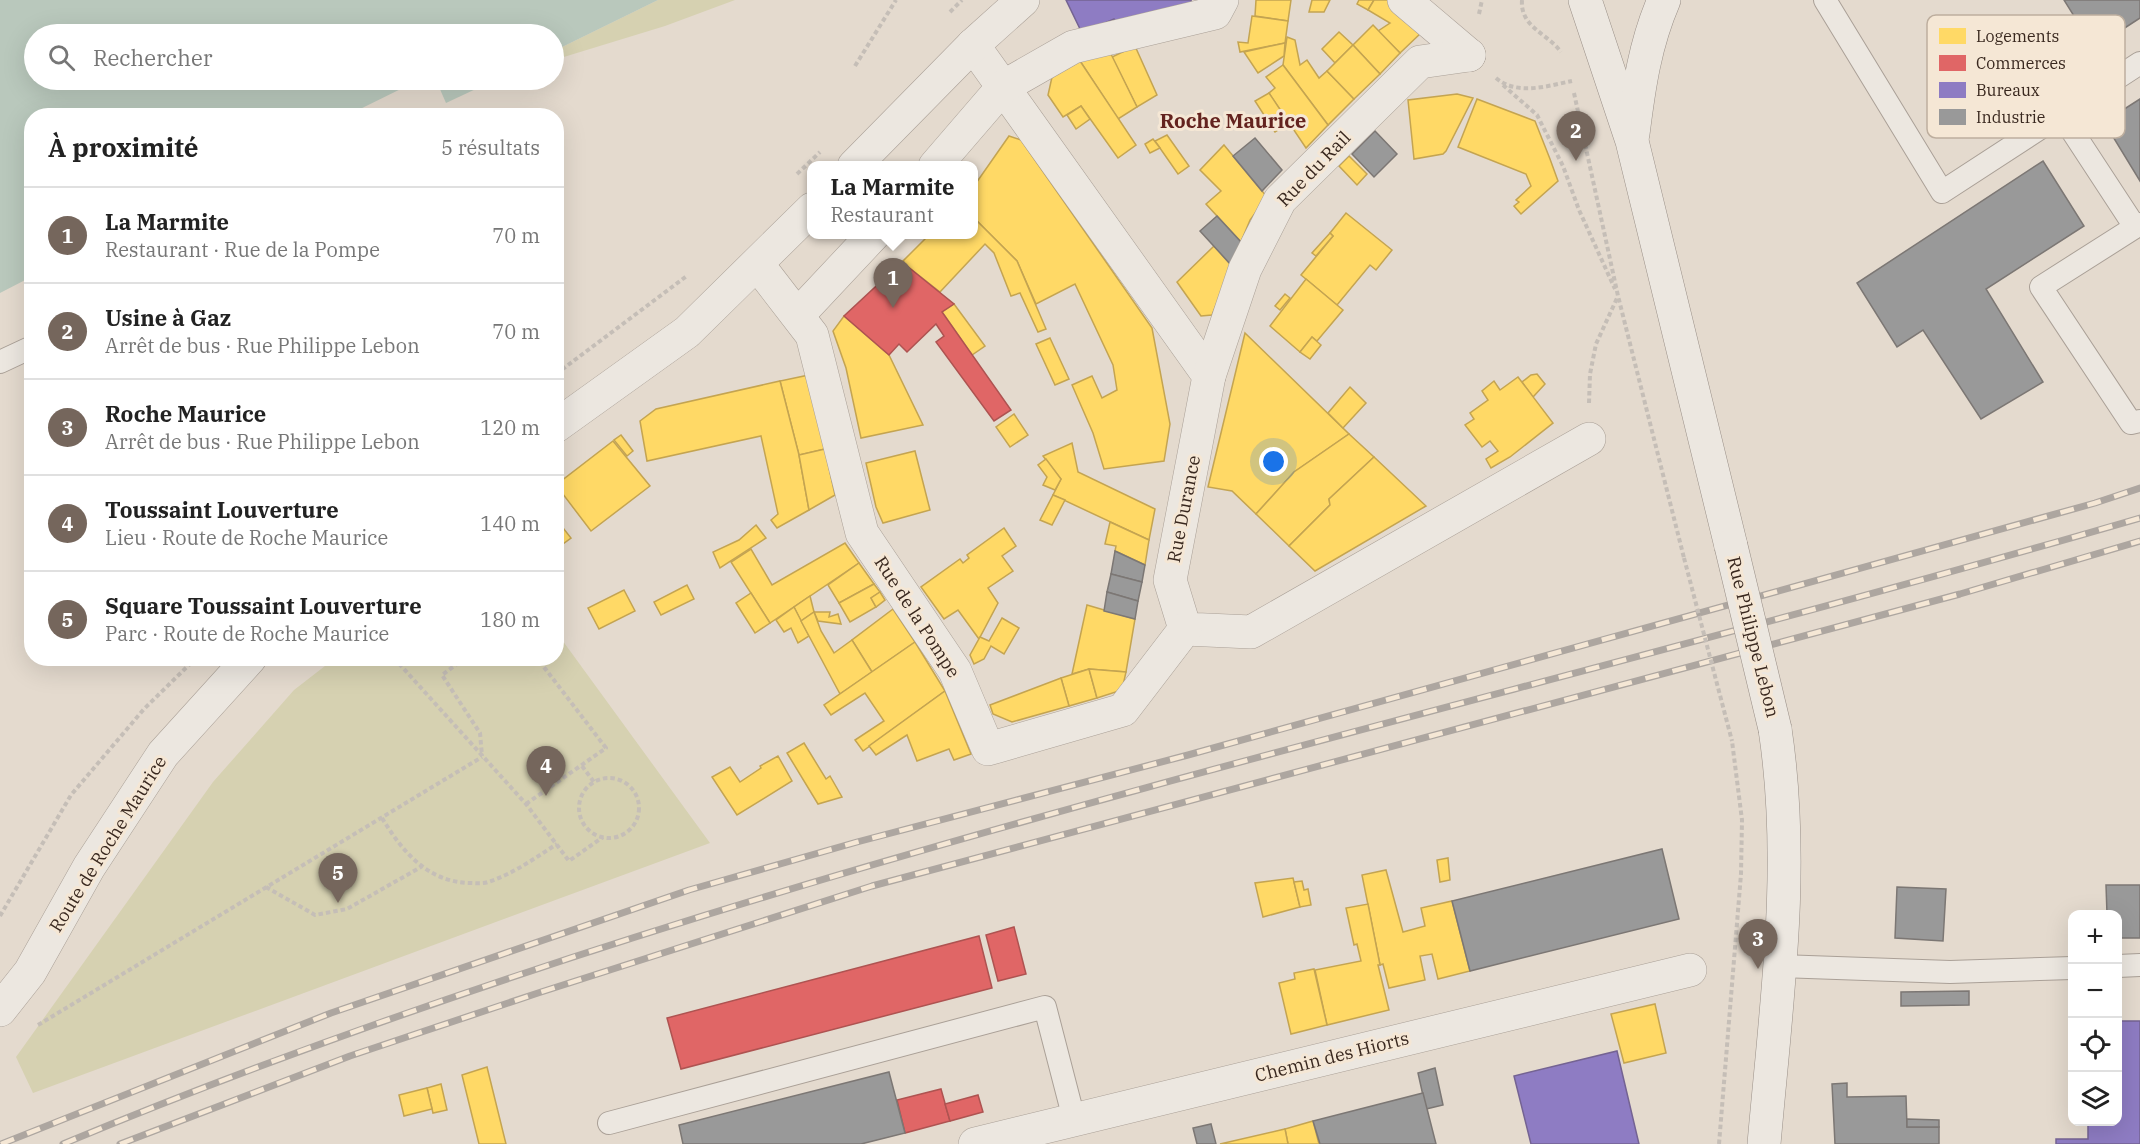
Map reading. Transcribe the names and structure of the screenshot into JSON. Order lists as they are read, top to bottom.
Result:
{
  "streets": {
    "street": [
      "Rue du Rail",
      "Rue Durance",
      "Rue de la Pompe",
      "Rue Philippe Lebon",
      "Route de Roche Maurice",
      "Chemin des Hiorts"
    ]
  },
  "crossings": [
    ["Rue du Rail", "Rue Durance"],
    ["Rue Durance", "Rue de la Pompe"]
  ],
  "districts": ["Roche Maurice"],
  "legend": [
    "Logements",
    "Commerces",
    "Bureaux",
    "Industrie"
  ],
  "page": {
    "search": "Rechercher",
    "heading": ["À proximité", "5 résultats"],
    "pins": [
      "2",
      "1",
      "4",
      "5",
      "3"
    ],
    "popup": ["La Marmite", "Restaurant"],
    "list": [
      {
        "mark": "1",
        "name": "La Marmite",
        "note": "Restaurant · Rue de la Pompe",
        "value": "70 m"
      },
      {
        "mark": "2",
        "name": "Usine à Gaz",
        "note": "Arrêt de bus · Rue Philippe Lebon",
        "value": "70 m"
      },
      {
        "mark": "3",
        "name": "Roche Maurice",
        "note": "Arrêt de bus · Rue Philippe Lebon",
        "value": "120 m"
      },
      {
        "mark": "4",
        "name": "Toussaint Louverture",
        "note": "Lieu · Route de Roche Maurice",
        "value": "140 m"
      },
      {
        "mark": "5",
        "name": "Square Toussaint Louverture",
        "note": "Parc · Route de Roche Maurice",
        "value": "180 m"
      }
    ],
    "map_buttons": ["+", "−"]
  }
}
